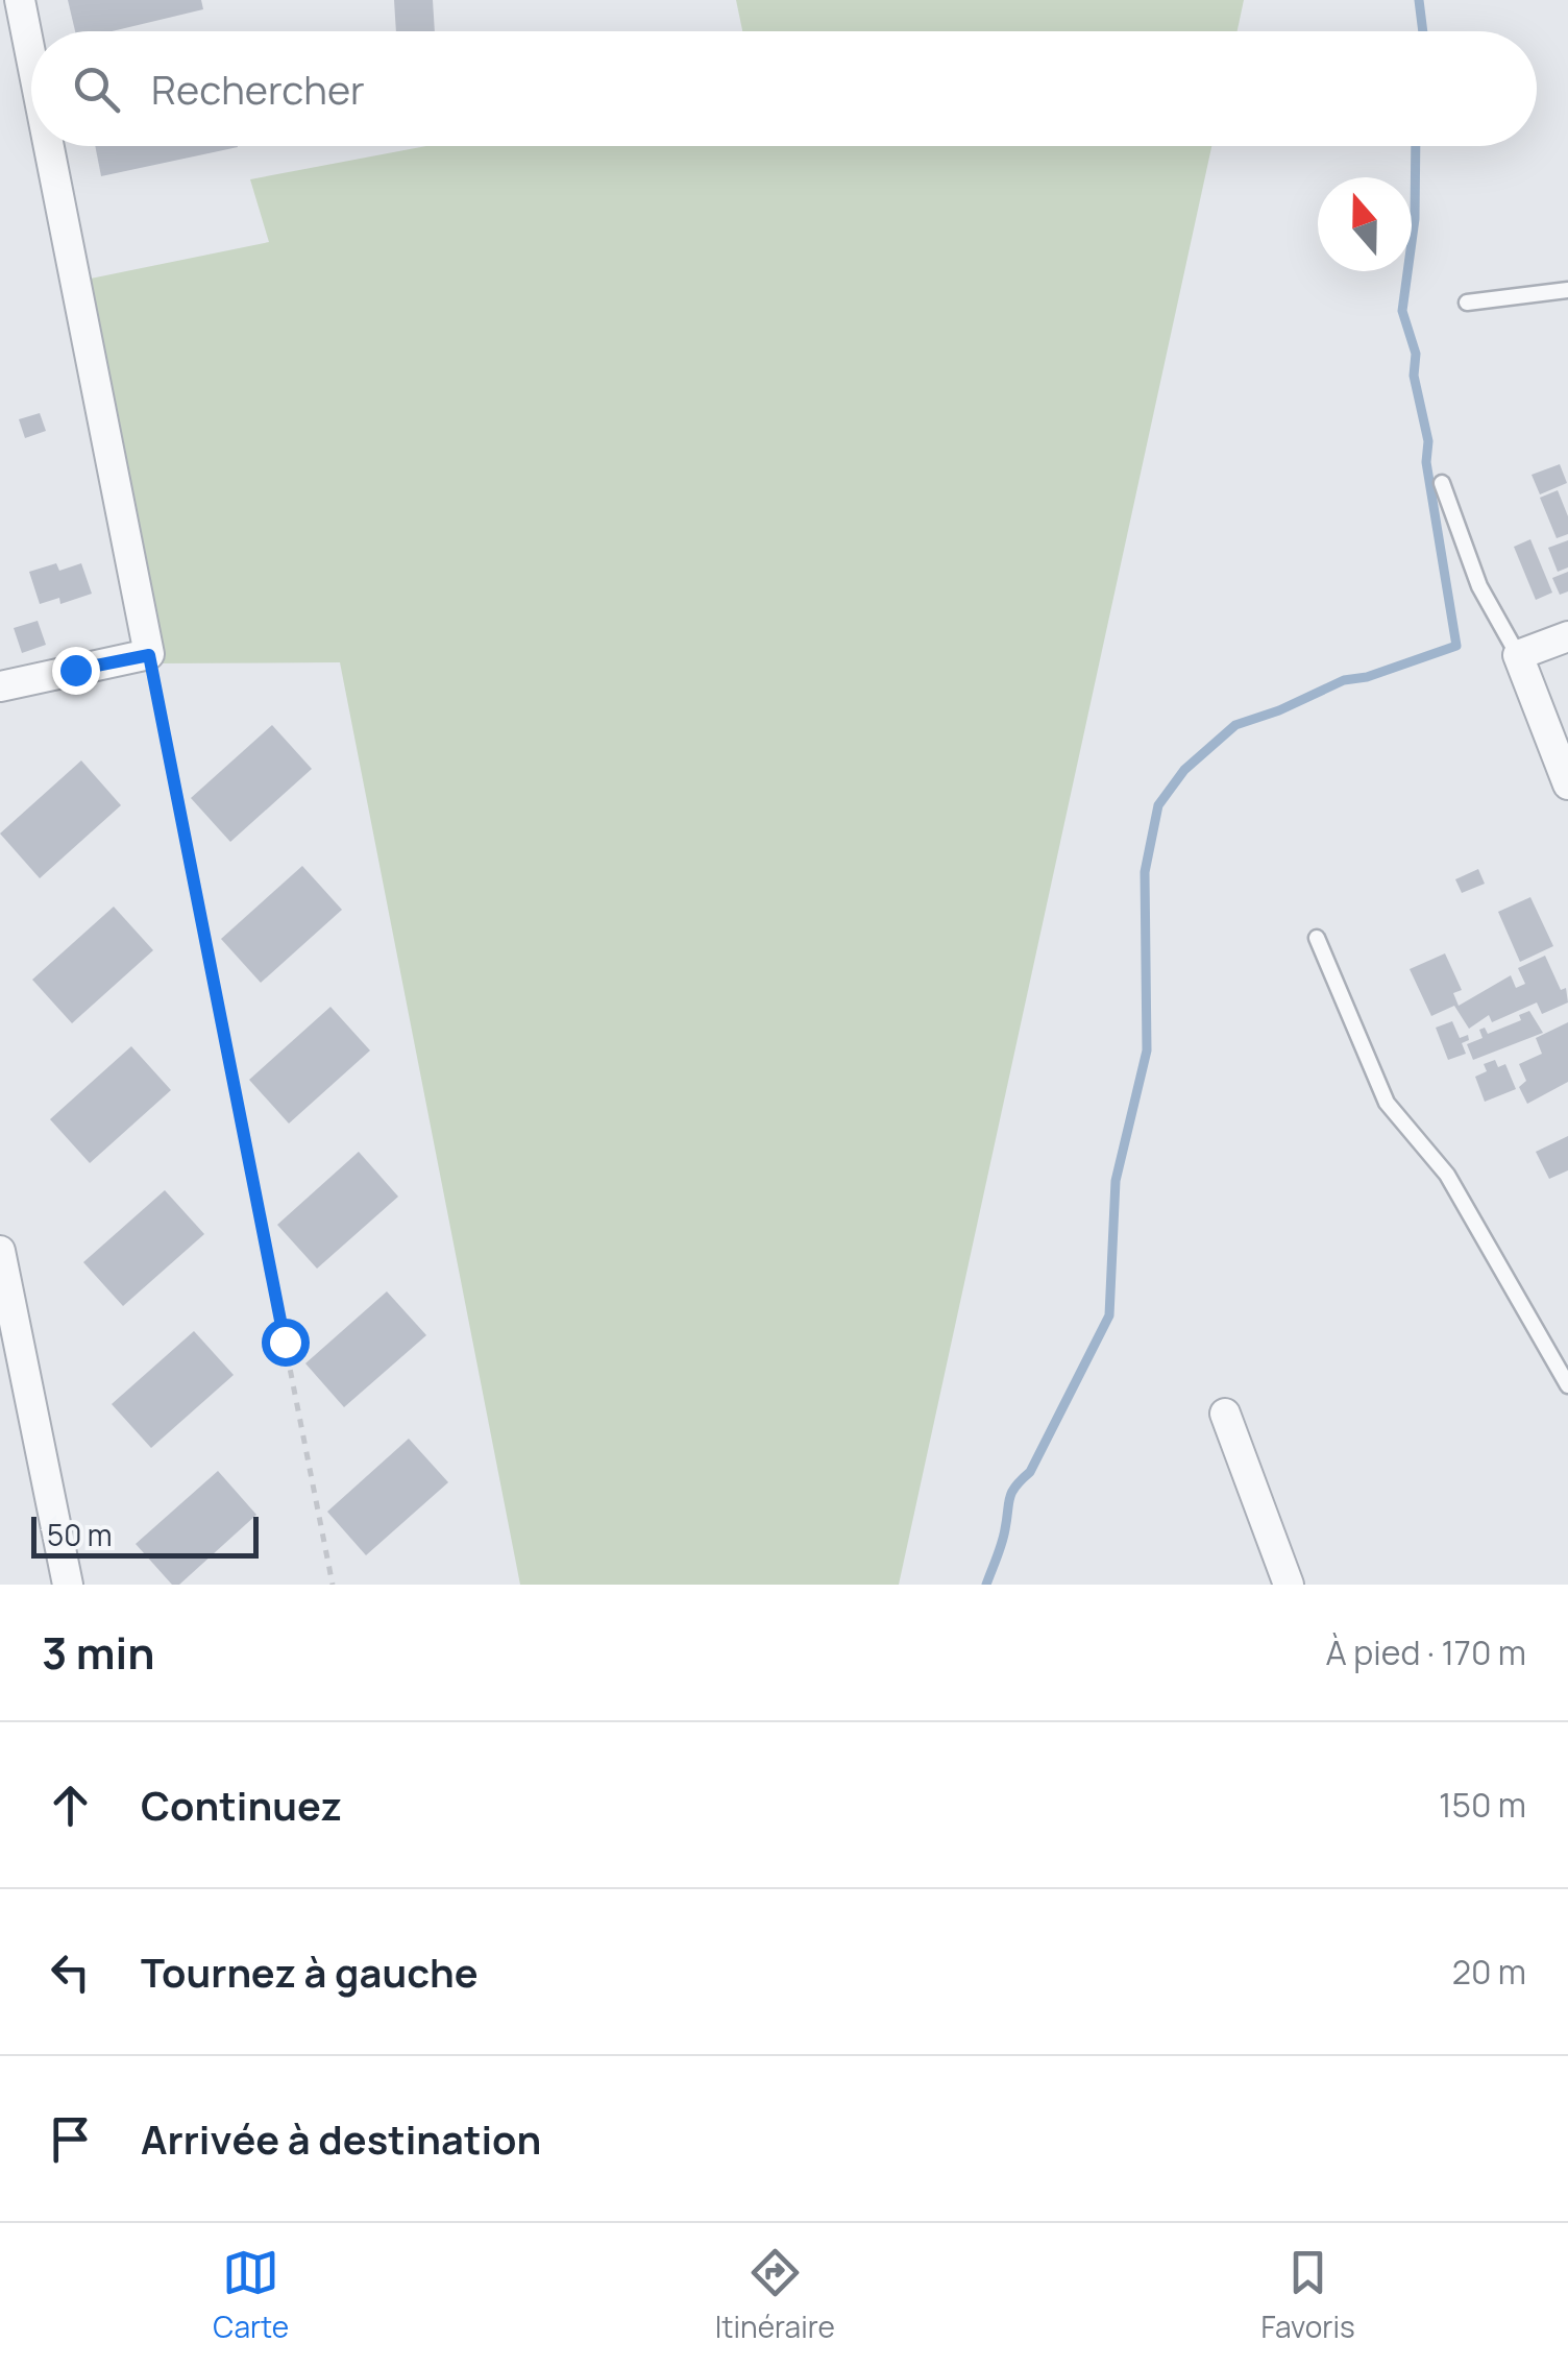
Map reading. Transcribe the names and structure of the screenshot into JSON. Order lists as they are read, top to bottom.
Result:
{
  "scale_bar": "50 m",
  "north": "top",
  "page": {
    "search": "Rechercher",
    "scale": "50 m",
    "heading": ["3 min", "À pied · 170 m"],
    "list": [
      ["Continuez", "150 m"],
      ["Tournez à gauche", "20 m"],
      "Arrivée à destination"
    ],
    "nav": ["Carte", "Itinéraire", "Favoris"]
  }
}
